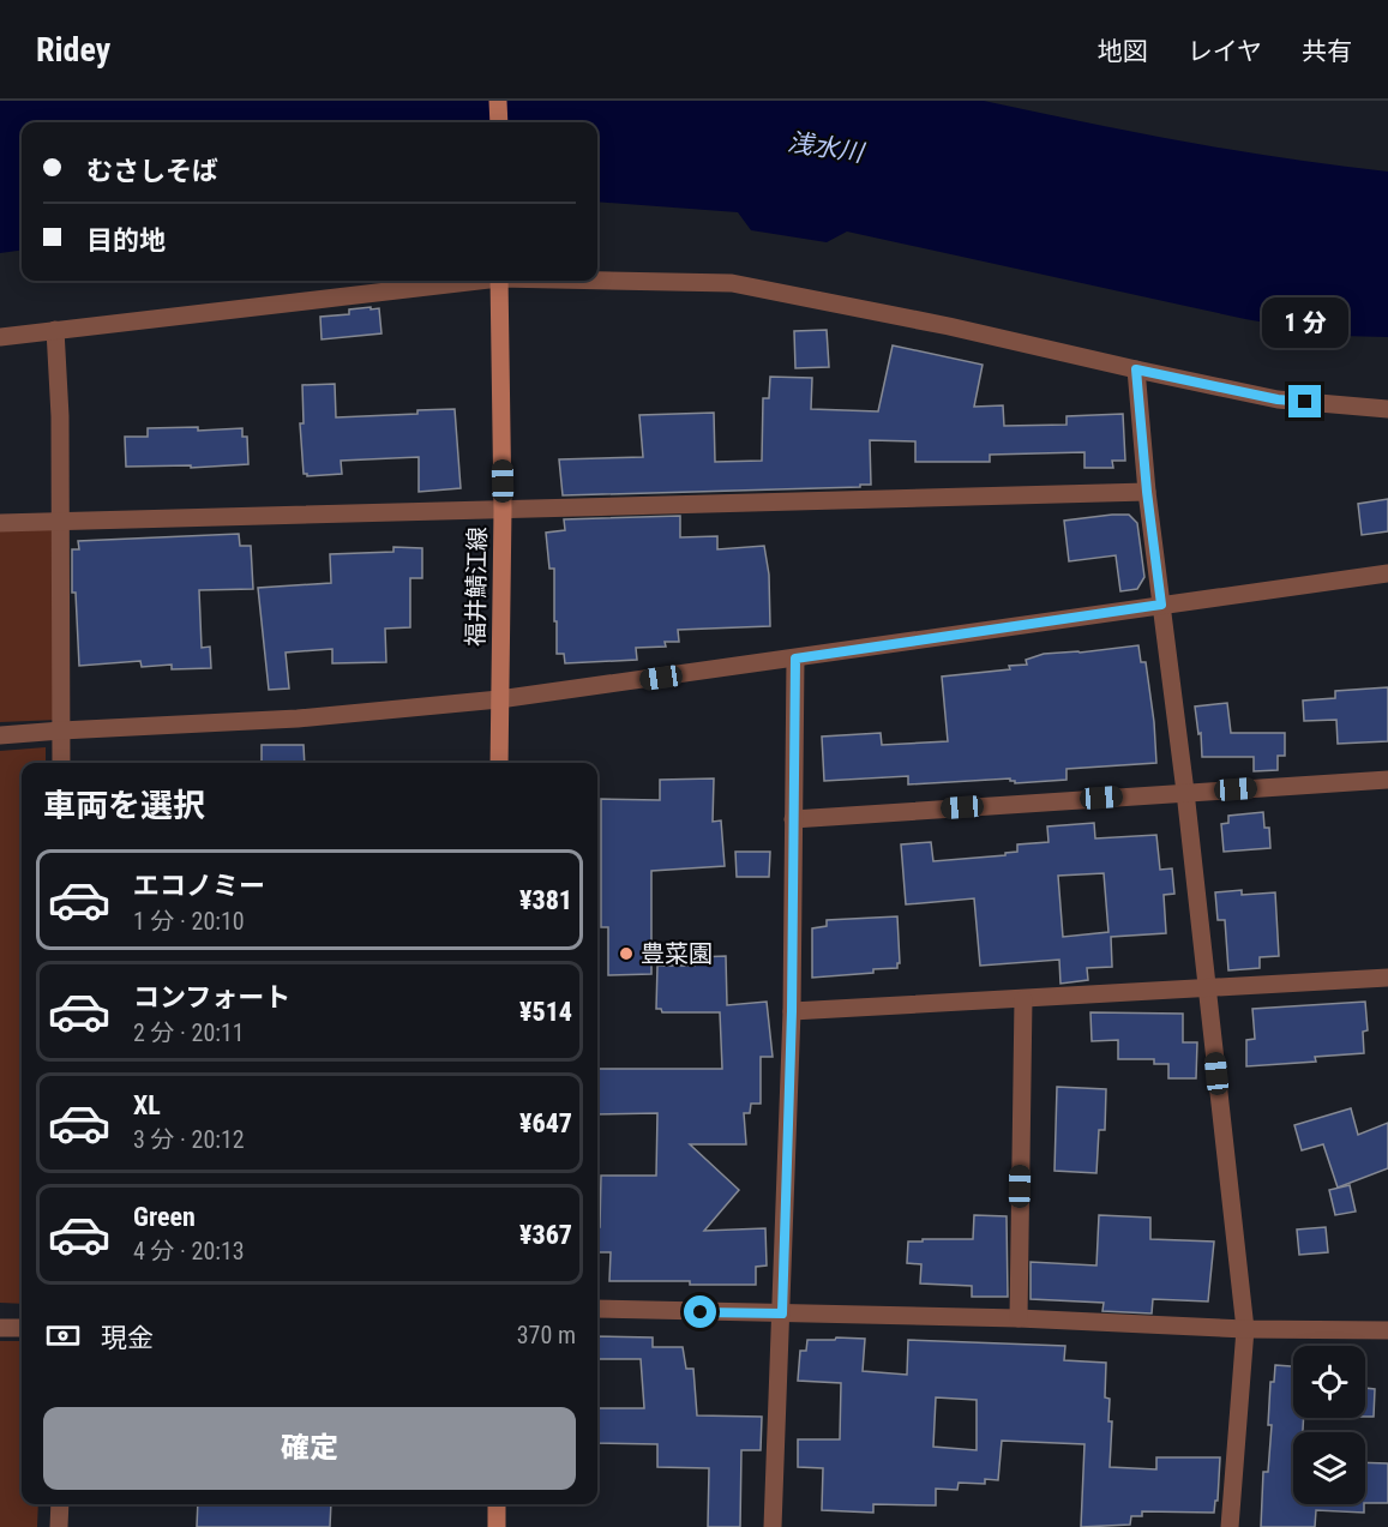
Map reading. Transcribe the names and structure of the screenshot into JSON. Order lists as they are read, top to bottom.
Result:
{
  "streets": {
    "main road": ["福井鯖江線"]
  },
  "water": ["浅水川"],
  "places": ["豊菜園"],
  "page": {
    "header": "Ridey",
    "nav": ["地図", "レイヤ", "共有"],
    "banner": ["むさしそば", "目的地"],
    "bubble": "1 分",
    "heading": "車両を選択",
    "list": [
      {
        "name": "エコノミー",
        "note": "1 分 · 20:10",
        "value": "¥381"
      },
      {
        "name": "コンフォート",
        "note": "2 分 · 20:11",
        "value": "¥514"
      },
      {
        "name": "XL",
        "note": "3 分 · 20:12",
        "value": "¥647"
      },
      {
        "name": "Green",
        "note": "4 分 · 20:13",
        "value": "¥367"
      }
    ],
    "pay": ["現金", "370 m"],
    "buttons": "確定"
  }
}
